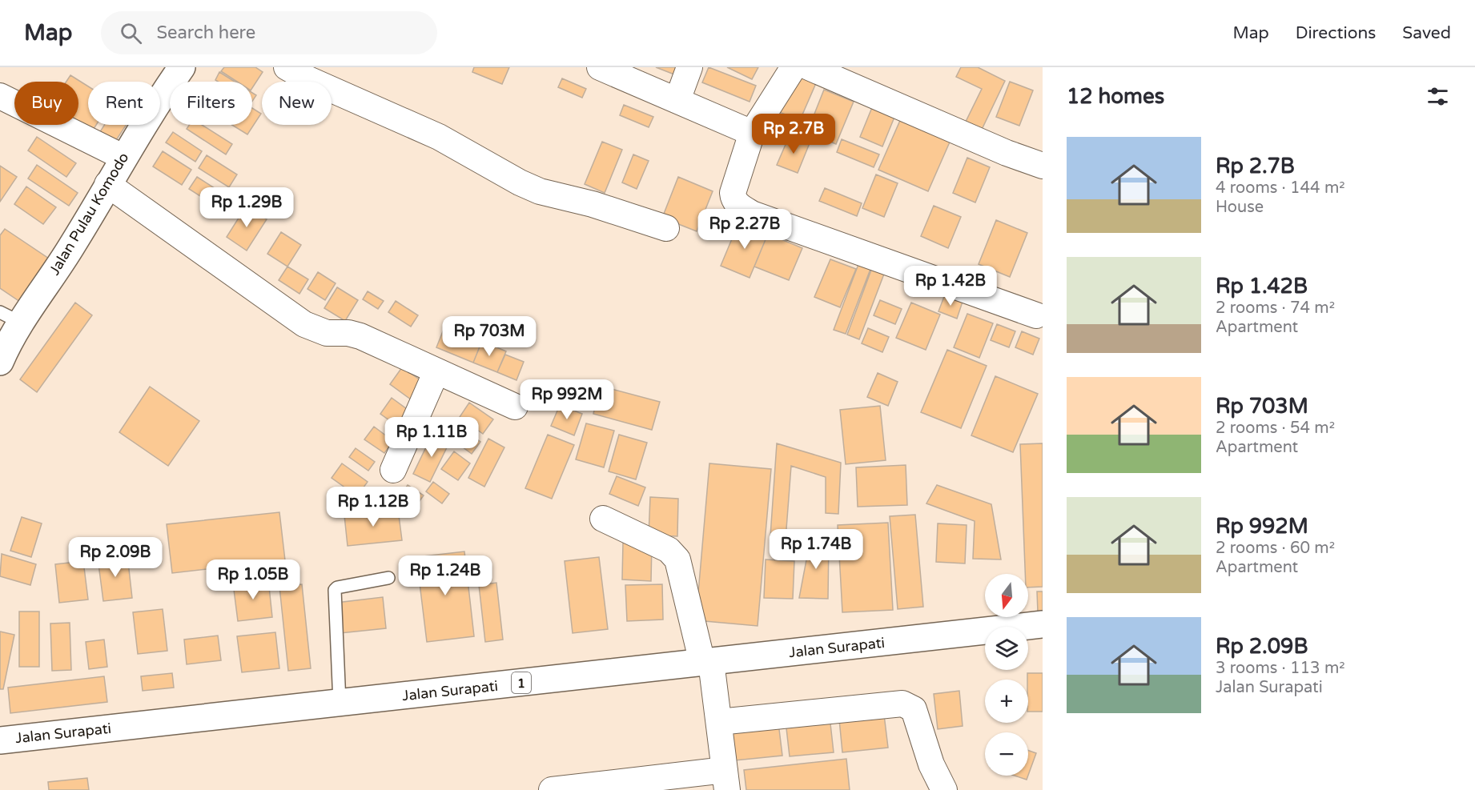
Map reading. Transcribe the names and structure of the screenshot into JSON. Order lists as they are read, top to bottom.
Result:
{
  "streets": {
    "main road": ["Jalan Pulau Komodo", "Jalan Surapati", "1"]
  },
  "north": "bottom",
  "page": {
    "header": "Map",
    "search": "Search here",
    "nav": ["Map", "Directions", "Saved"],
    "heading": "12 homes",
    "chip": [
      "Buy",
      "Rent",
      "Filters",
      "New"
    ],
    "price": [
      "Rp 2.7B",
      "Rp 1.29B",
      "Rp 2.27B",
      "Rp 1.42B",
      "Rp 703M",
      "Rp 992M",
      "Rp 1.11B",
      "Rp 1.12B",
      "Rp 1.74B",
      "Rp 2.09B",
      "Rp 1.24B",
      "Rp 1.05B"
    ],
    "list": [
      {
        "name": "Rp 2.7B",
        "note": "4 rooms · 144 m² · House"
      },
      {
        "name": "Rp 1.42B",
        "note": "2 rooms · 74 m² · Apartment"
      },
      {
        "name": "Rp 703M",
        "note": "2 rooms · 54 m² · Apartment"
      },
      {
        "name": "Rp 992M",
        "note": "2 rooms · 60 m² · Apartment"
      },
      {
        "name": "Rp 2.09B",
        "note": "3 rooms · 113 m² · Jalan Surapati"
      }
    ],
    "map_buttons": ["+", "−"]
  }
}
